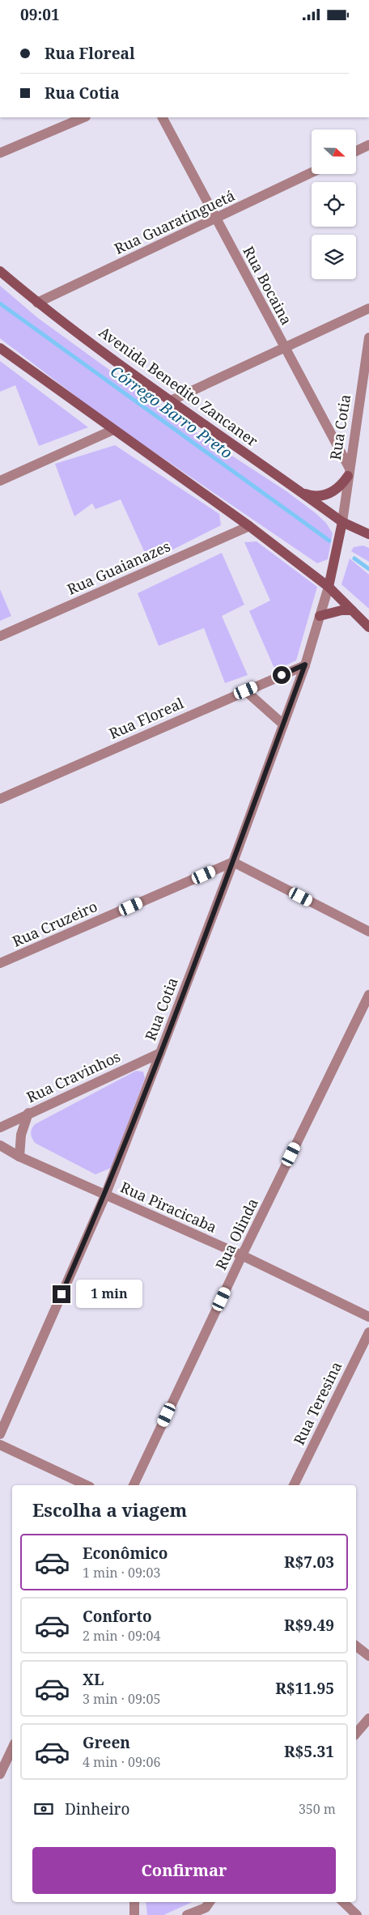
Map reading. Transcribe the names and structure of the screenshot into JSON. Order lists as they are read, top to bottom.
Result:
{
  "streets": {
    "main road": ["Avenida Benedito Zancaner"],
    "street": [
      "Rua Guaratinguetá",
      "Rua Bocaina",
      "Rua Cotia",
      "Rua Guaianazes",
      "Rua Floreal",
      "Rua Cruzeiro",
      "Rua Cravinhos",
      "Rua Piracicaba",
      "Rua Olinda",
      "Rua Teresina"
    ]
  },
  "crossings": [
    ["Rua Guaratinguetá", "Rua Bocaina"],
    ["Rua Guaratinguetá", "Avenida Benedito Zancaner"],
    ["Rua Bocaina", "Rua Cotia"],
    ["Avenida Benedito Zancaner", "Rua Cotia"],
    ["Rua Cotia", "Rua Floreal"],
    ["Rua Cotia", "Rua Cruzeiro"],
    ["Rua Cotia", "Rua Cravinhos"],
    ["Rua Cotia", "Rua Piracicaba"],
    ["Rua Piracicaba", "Rua Olinda"]
  ],
  "water": ["Córrego Barro Preto"],
  "north": "right",
  "page": {
    "status": "09:01",
    "banner": ["Rua Floreal", "Rua Cotia"],
    "bubble": "1 min",
    "heading": "Escolha a viagem",
    "list": [
      {
        "name": "Econômico",
        "note": "1 min · 09:03",
        "value": "R$7.03"
      },
      {
        "name": "Conforto",
        "note": "2 min · 09:04",
        "value": "R$9.49"
      },
      {
        "name": "XL",
        "note": "3 min · 09:05",
        "value": "R$11.95"
      },
      {
        "name": "Green",
        "note": "4 min · 09:06",
        "value": "R$5.31"
      }
    ],
    "pay": ["Dinheiro", "350 m"],
    "buttons": "Confirmar"
  }
}
